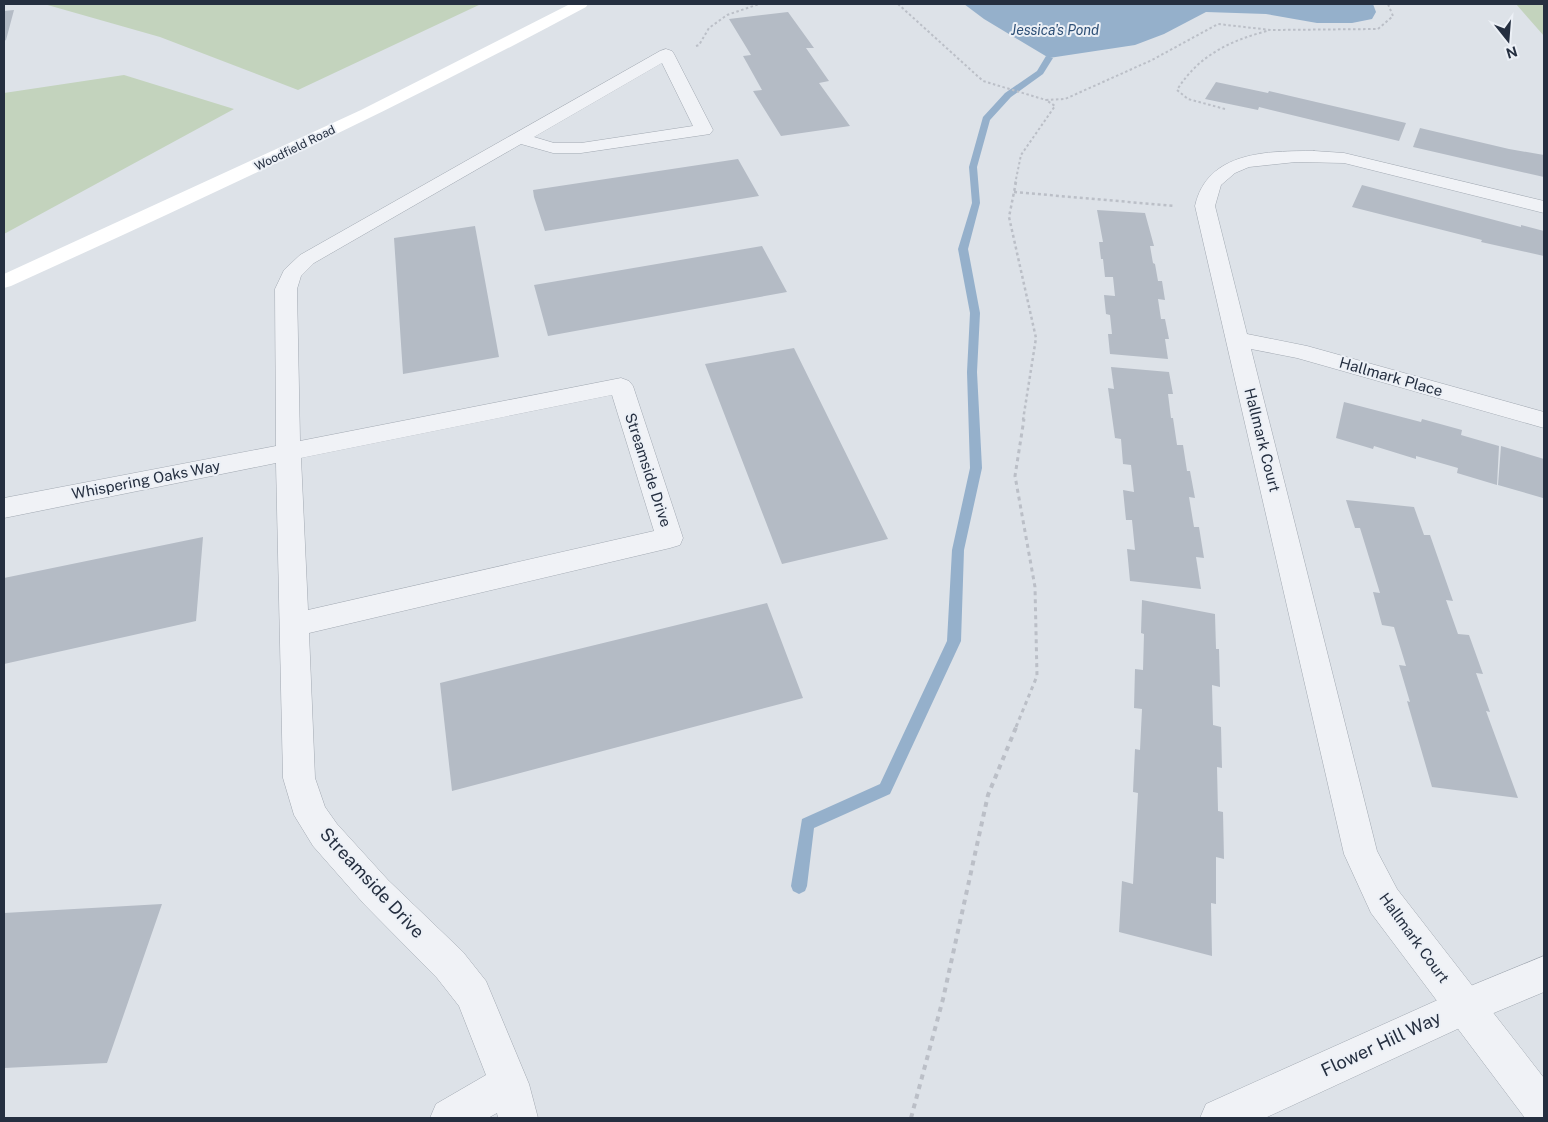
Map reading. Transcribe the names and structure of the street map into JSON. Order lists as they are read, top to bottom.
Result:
{
  "streets": {
    "main road": ["Woodfield Road"],
    "street": [
      "Hallmark Place",
      "Hallmark Court",
      "Streamside Drive",
      "Whispering Oaks Way",
      "Flower Hill Way"
    ]
  },
  "crossings": [
    ["Hallmark Place", "Hallmark Court"],
    ["Hallmark Court", "Flower Hill Way"],
    ["Streamside Drive", "Whispering Oaks Way"]
  ],
  "water": ["Jessica's Pond"],
  "north": "bottom"
}
